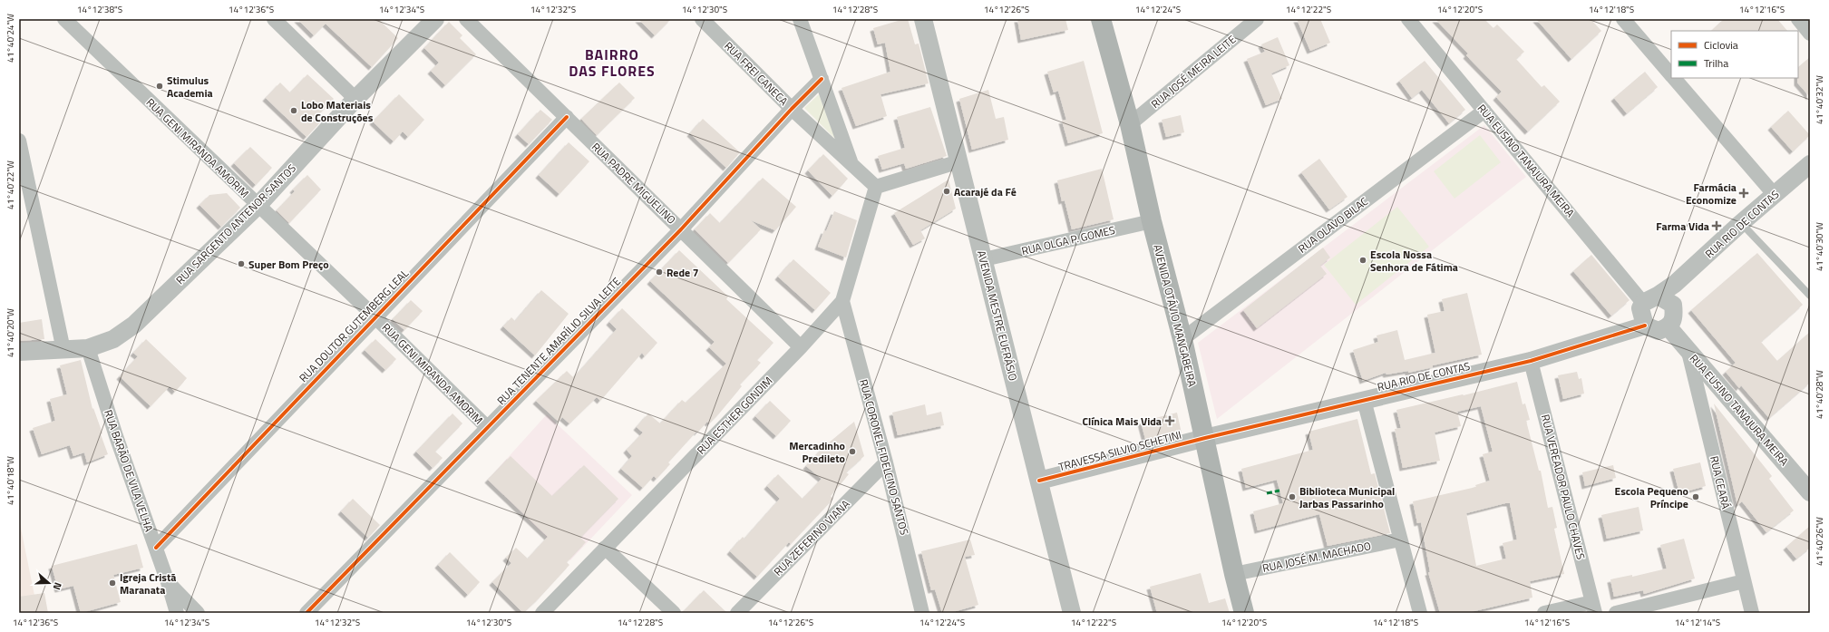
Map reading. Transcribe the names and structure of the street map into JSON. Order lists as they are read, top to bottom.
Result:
{
  "streets": {
    "main road": ["AVENIDA OTÁVIO MANGABEIRA"],
    "street": [
      "RUA JOSÉ MEIRA LEITE",
      "RUA FREI CANECA",
      "RUA GENI MIRANDA AMORIM",
      "RUA EUSINO TANAJURA MEIRA",
      "RUA PADRE MIGUELINO",
      "RUA SARGENTO ANTENOR SANTOS",
      "RUA RIO DE CONTAS",
      "RUA OLAVO BILAC",
      "RUA OLGA P. GOMES",
      "AVENIDA MESTRE EUFRÁSIO",
      "RUA DOUTOR GUTEMBERG LEAL",
      "RUA TENENTE AMARÍLIO SILVA LEITE",
      "RUA ESTHER GONDIM",
      "TRAVESSA SILVIO SCHETINI",
      "RUA CORONEL FIDELCINO SANTOS",
      "RUA BARÃO DE VILA VELHA",
      "RUA CEARÁ",
      "RUA VEREADOR PAULO CHAVES",
      "RUA ZEFERINO VIANA",
      "RUA JOSÉ M. MACHADO"
    ]
  },
  "crossings": [
    ["RUA JOSÉ MEIRA LEITE", "AVENIDA OTÁVIO MANGABEIRA"],
    ["RUA FREI CANECA", "RUA TENENTE AMARÍLIO SILVA LEITE"],
    ["RUA FREI CANECA", "RUA ESTHER GONDIM"],
    ["RUA GENI MIRANDA AMORIM", "RUA SARGENTO ANTENOR SANTOS"],
    ["RUA GENI MIRANDA AMORIM", "RUA DOUTOR GUTEMBERG LEAL"],
    ["RUA GENI MIRANDA AMORIM", "RUA TENENTE AMARÍLIO SILVA LEITE"],
    ["RUA EUSINO TANAJURA MEIRA", "RUA RIO DE CONTAS"],
    ["RUA EUSINO TANAJURA MEIRA", "RUA OLAVO BILAC"],
    ["RUA EUSINO TANAJURA MEIRA", "RUA CEARÁ"],
    ["RUA PADRE MIGUELINO", "RUA DOUTOR GUTEMBERG LEAL"],
    ["RUA PADRE MIGUELINO", "RUA TENENTE AMARÍLIO SILVA LEITE"],
    ["RUA PADRE MIGUELINO", "RUA ESTHER GONDIM"],
    ["RUA SARGENTO ANTENOR SANTOS", "RUA BARÃO DE VILA VELHA"],
    ["RUA RIO DE CONTAS", "AVENIDA OTÁVIO MANGABEIRA"],
    ["RUA RIO DE CONTAS", "TRAVESSA SILVIO SCHETINI"],
    ["RUA RIO DE CONTAS", "RUA VEREADOR PAULO CHAVES"],
    ["RUA OLAVO BILAC", "AVENIDA OTÁVIO MANGABEIRA"],
    ["RUA OLGA P. GOMES", "AVENIDA MESTRE EUFRÁSIO"],
    ["RUA OLGA P. GOMES", "AVENIDA OTÁVIO MANGABEIRA"],
    ["AVENIDA MESTRE EUFRÁSIO", "TRAVESSA SILVIO SCHETINI"],
    ["AVENIDA OTÁVIO MANGABEIRA", "TRAVESSA SILVIO SCHETINI"],
    ["AVENIDA OTÁVIO MANGABEIRA", "RUA JOSÉ M. MACHADO"],
    ["RUA DOUTOR GUTEMBERG LEAL", "RUA BARÃO DE VILA VELHA"],
    ["RUA ESTHER GONDIM", "RUA CORONEL FIDELCINO SANTOS"],
    ["RUA CORONEL FIDELCINO SANTOS", "RUA ZEFERINO VIANA"]
  ],
  "districts": ["BAIRRO DAS FLORES"],
  "places": {
    "other": [
      "Stimulus Academia",
      "Lobo Materiais de Construções",
      "Acarajé da Fé",
      "Escola Nossa Senhora de Fátima",
      "Super Bom Preço",
      "Rede 7",
      "Mercadinho Predileto",
      "Biblioteca Municipal Jarbas Passarinho",
      "Escola Pequeno Príncipe",
      "Igreja Cristã Maranata"
    ],
    "health": ["Farmácia Economize", "Farma Vida", "Clínica Mais Vida"]
  },
  "legend": ["Ciclovia", "Trilha"],
  "north": "right",
  "coordinates": [
    "14°12'38\"S",
    "14°12'36\"S",
    "14°12'34\"S",
    "14°12'32\"S",
    "14°12'30\"S",
    "14°12'28\"S",
    "14°12'26\"S",
    "14°12'24\"S",
    "14°12'22\"S",
    "14°12'20\"S",
    "14°12'18\"S",
    "14°12'16\"S",
    "41°40'24\"W",
    "41°40'32\"W",
    "41°40'22\"W",
    "41°40'30\"W",
    "41°40'20\"W",
    "41°40'28\"W",
    "41°40'18\"W",
    "41°40'26\"W",
    "14°12'14\"S"
  ]
}
